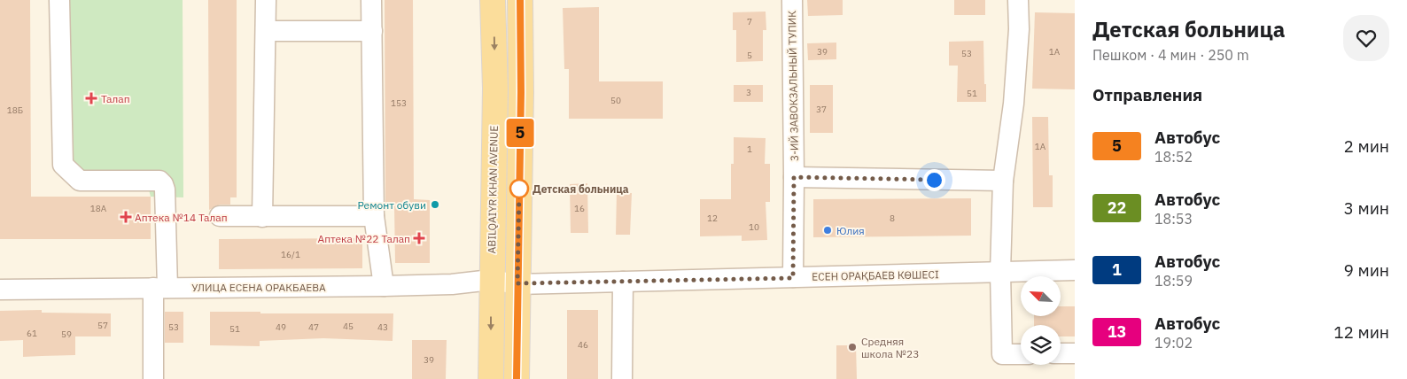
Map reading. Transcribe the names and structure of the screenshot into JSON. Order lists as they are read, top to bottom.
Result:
{
  "streets": {
    "main road": ["ABILQAIYR KHAN AVENUE"],
    "street": ["3-ИЙ ЗАВОКЗАЛЬНЫЙ ТУПИК", "ЕСЕН ОРАҚБАЕВ КӨШЕСІ", "УЛИЦА ЕСЕНА ОРАКБАЕВА"]
  },
  "crossings": [
    ["3-ИЙ ЗАВОКЗАЛЬНЫЙ ТУПИК", "ЕСЕН ОРАҚБАЕВ КӨШЕСІ"],
    ["ABILQAIYR KHAN AVENUE", "УЛИЦА ЕСЕНА ОРАКБАЕВА"],
    ["ЕСЕН ОРАҚБАЕВ КӨШЕСІ", "УЛИЦА ЕСЕНА ОРАКБАЕВА"]
  ],
  "places": {
    "health": ["Талап", "Аптека №14 Талап", "Аптека №22 Талап"],
    "other": [
      "Детская больница",
      "Ремонт обуви",
      "Юлия",
      "Средняя школа №23"
    ]
  },
  "lines": ["bus line 5"],
  "house_numbers": [
    "7",
    "39",
    "1А",
    "53",
    "5",
    "3",
    "51",
    "50",
    "153",
    "37",
    "18Б",
    "1А",
    "1",
    "18А",
    "16",
    "12",
    "8",
    "10",
    "16/1",
    "57",
    "45",
    "53",
    "49",
    "47",
    "43",
    "51",
    "61",
    "59",
    "46",
    "39"
  ],
  "north": "top left",
  "page": {
    "on_map": "5",
    "heading": [
      ["Детская больница", "Пешком · 4 мин · 250 m"],
      "Отправления"
    ],
    "list": [
      {
        "mark": "5",
        "name": "Автобус",
        "note": "18:52",
        "value": "2 мин"
      },
      {
        "mark": "22",
        "name": "Автобус",
        "note": "18:53",
        "value": "3 мин"
      },
      {
        "mark": "1",
        "name": "Автобус",
        "note": "18:59",
        "value": "9 мин"
      },
      {
        "mark": "13",
        "name": "Автобус",
        "note": "19:02",
        "value": "12 мин"
      }
    ]
  }
}
